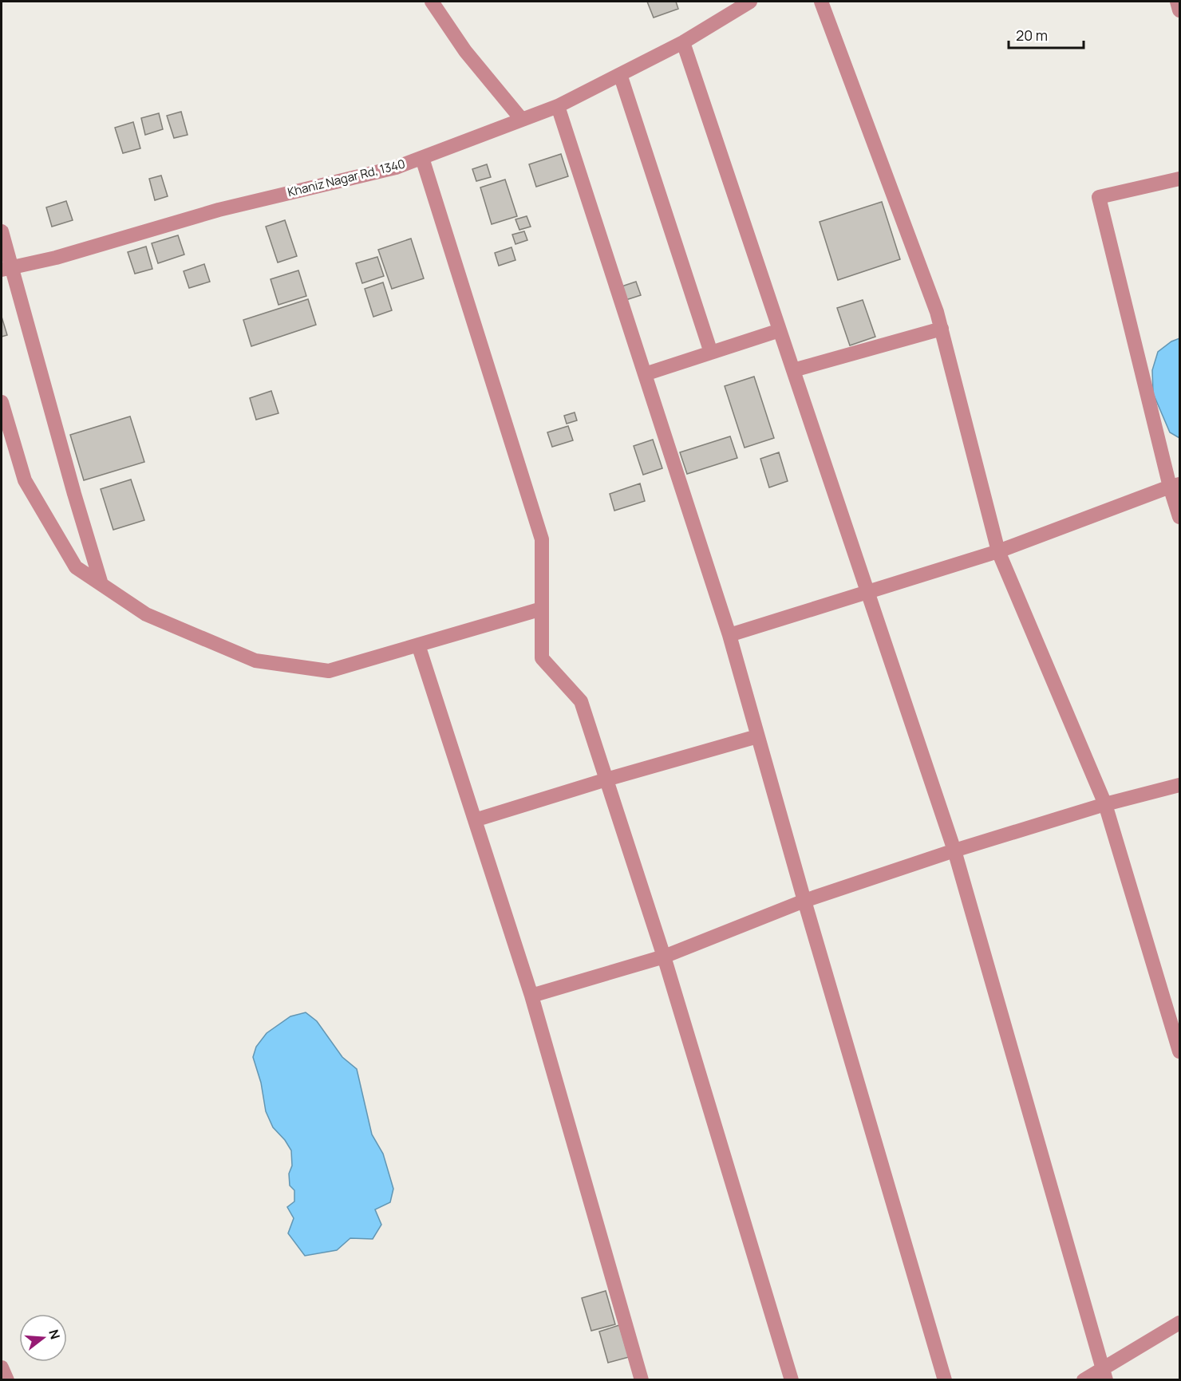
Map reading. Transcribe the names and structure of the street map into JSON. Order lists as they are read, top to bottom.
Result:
{
  "streets": {
    "street": ["Khaniz Nagar Rd, 1340"]
  },
  "scale_bar": "20 m",
  "north": "right"
}
